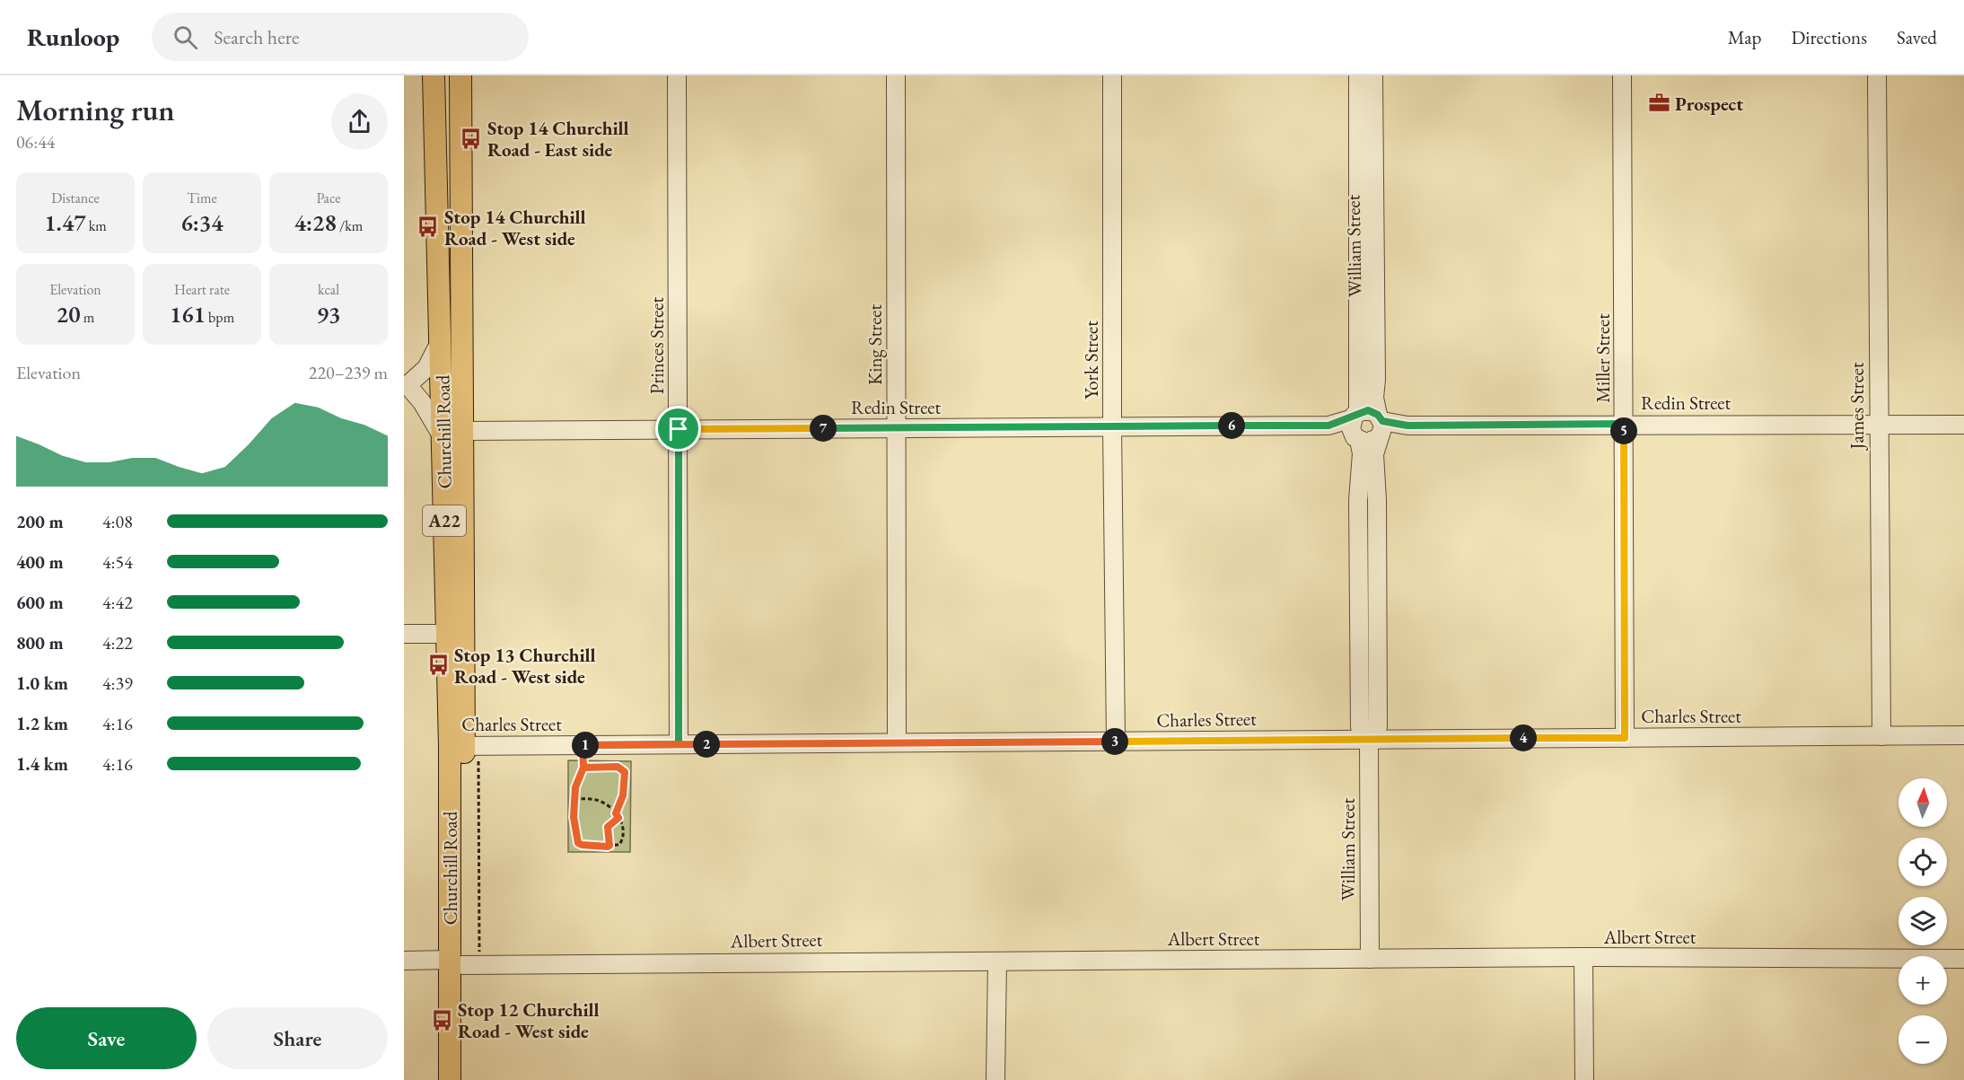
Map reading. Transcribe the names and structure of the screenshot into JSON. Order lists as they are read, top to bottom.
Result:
{
  "streets": {
    "main road": ["Churchill Road", "A22"],
    "street": [
      "William Street",
      "King Street",
      "Princes Street",
      "Miller Street",
      "York Street",
      "Redin Street",
      "James Street",
      "Charles Street",
      "Albert Street"
    ]
  },
  "crossings": [
    ["William Street", "Redin Street"],
    ["William Street", "Charles Street"],
    ["William Street", "Albert Street"],
    ["King Street", "Redin Street"],
    ["King Street", "Charles Street"],
    ["Princes Street", "Redin Street"],
    ["Princes Street", "Charles Street"],
    ["Miller Street", "Redin Street"],
    ["Miller Street", "Charles Street"],
    ["York Street", "Redin Street"],
    ["York Street", "Charles Street"],
    ["Redin Street", "James Street"],
    ["Redin Street", "Churchill Road"],
    ["James Street", "Charles Street"],
    ["Churchill Road", "Charles Street"],
    ["Churchill Road", "Albert Street"]
  ],
  "places": {
    "office": ["Prospect"],
    "bus stop": [
      "Stop 14 Churchill Road - East side",
      "Stop 14 Churchill Road - West side",
      "Stop 13 Churchill Road - West side",
      "Stop 12 Churchill Road - West side"
    ]
  },
  "north": "top",
  "page": {
    "header": "Runloop",
    "search": "Search here",
    "nav": ["Map", "Directions", "Saved"],
    "heading": ["Morning run", "06:44"],
    "stats": [
      ["Distance", "1.47 km"],
      ["Time", "6:34"],
      ["Pace", "4:28 /km"],
      ["Elevation", "20 m"],
      ["Heart rate", "161 bpm"],
      ["kcal", "93"]
    ],
    "chart": ["Elevation", "220–239 m"],
    "pins": [
      "6",
      "7",
      "5",
      "4",
      "3",
      "2",
      "1"
    ],
    "list": [
      {
        "name": "200 m",
        "note": "4:08"
      },
      {
        "name": "400 m",
        "note": "4:54"
      },
      {
        "name": "600 m",
        "note": "4:42"
      },
      {
        "name": "800 m",
        "note": "4:22"
      },
      {
        "name": "1.0 km",
        "note": "4:39"
      },
      {
        "name": "1.2 km",
        "note": "4:16"
      },
      {
        "name": "1.4 km",
        "note": "4:16"
      }
    ],
    "map_buttons": ["+", "−"],
    "buttons": ["Save", "Share"]
  }
}
